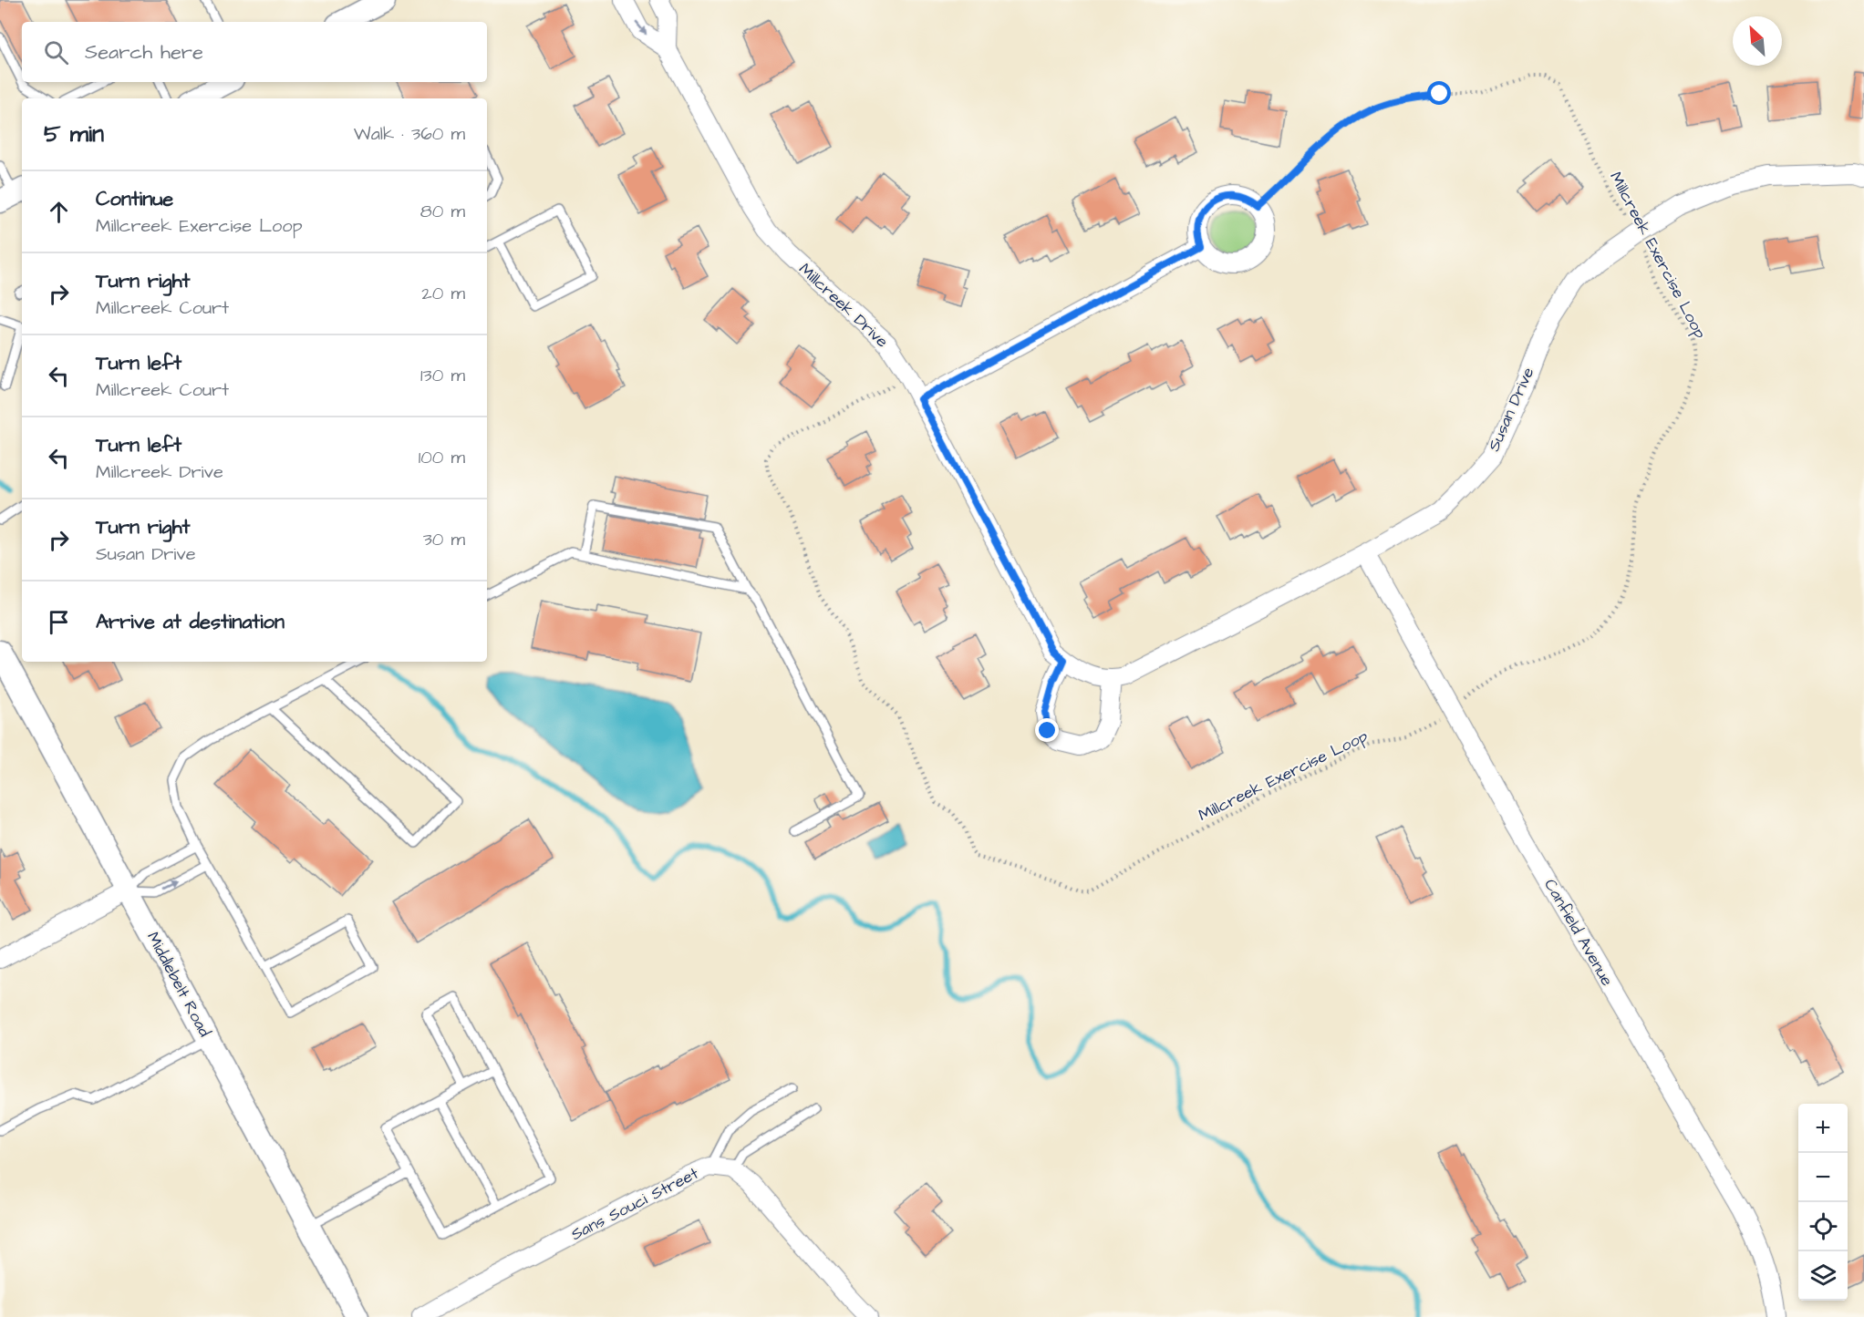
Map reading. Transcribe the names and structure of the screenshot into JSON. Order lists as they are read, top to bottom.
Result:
{
  "streets": {
    "street": [
      "Millcreek Drive",
      "Susan Drive",
      "Canfield Avenue",
      "Middlebelt Road",
      "Sans Souci Street"
    ],
    "path": ["Millcreek Exercise Loop"]
  },
  "crossings": [
    ["Millcreek Exercise Loop", "Millcreek Drive"],
    ["Millcreek Exercise Loop", "Susan Drive"],
    ["Millcreek Exercise Loop", "Canfield Avenue"],
    ["Millcreek Drive", "Susan Drive"],
    ["Susan Drive", "Canfield Avenue"]
  ],
  "north": "top left",
  "page": {
    "search": "Search here",
    "heading": ["5 min", "Walk · 360 m"],
    "list": [
      ["Continue", "Millcreek Exercise Loop", "80 m"],
      ["Turn right", "Millcreek Court", "20 m"],
      ["Turn left", "Millcreek Court", "130 m"],
      ["Turn left", "Millcreek Drive", "100 m"],
      ["Turn right", "Susan Drive", "30 m"],
      "Arrive at destination"
    ],
    "map_buttons": ["+", "−"]
  }
}
